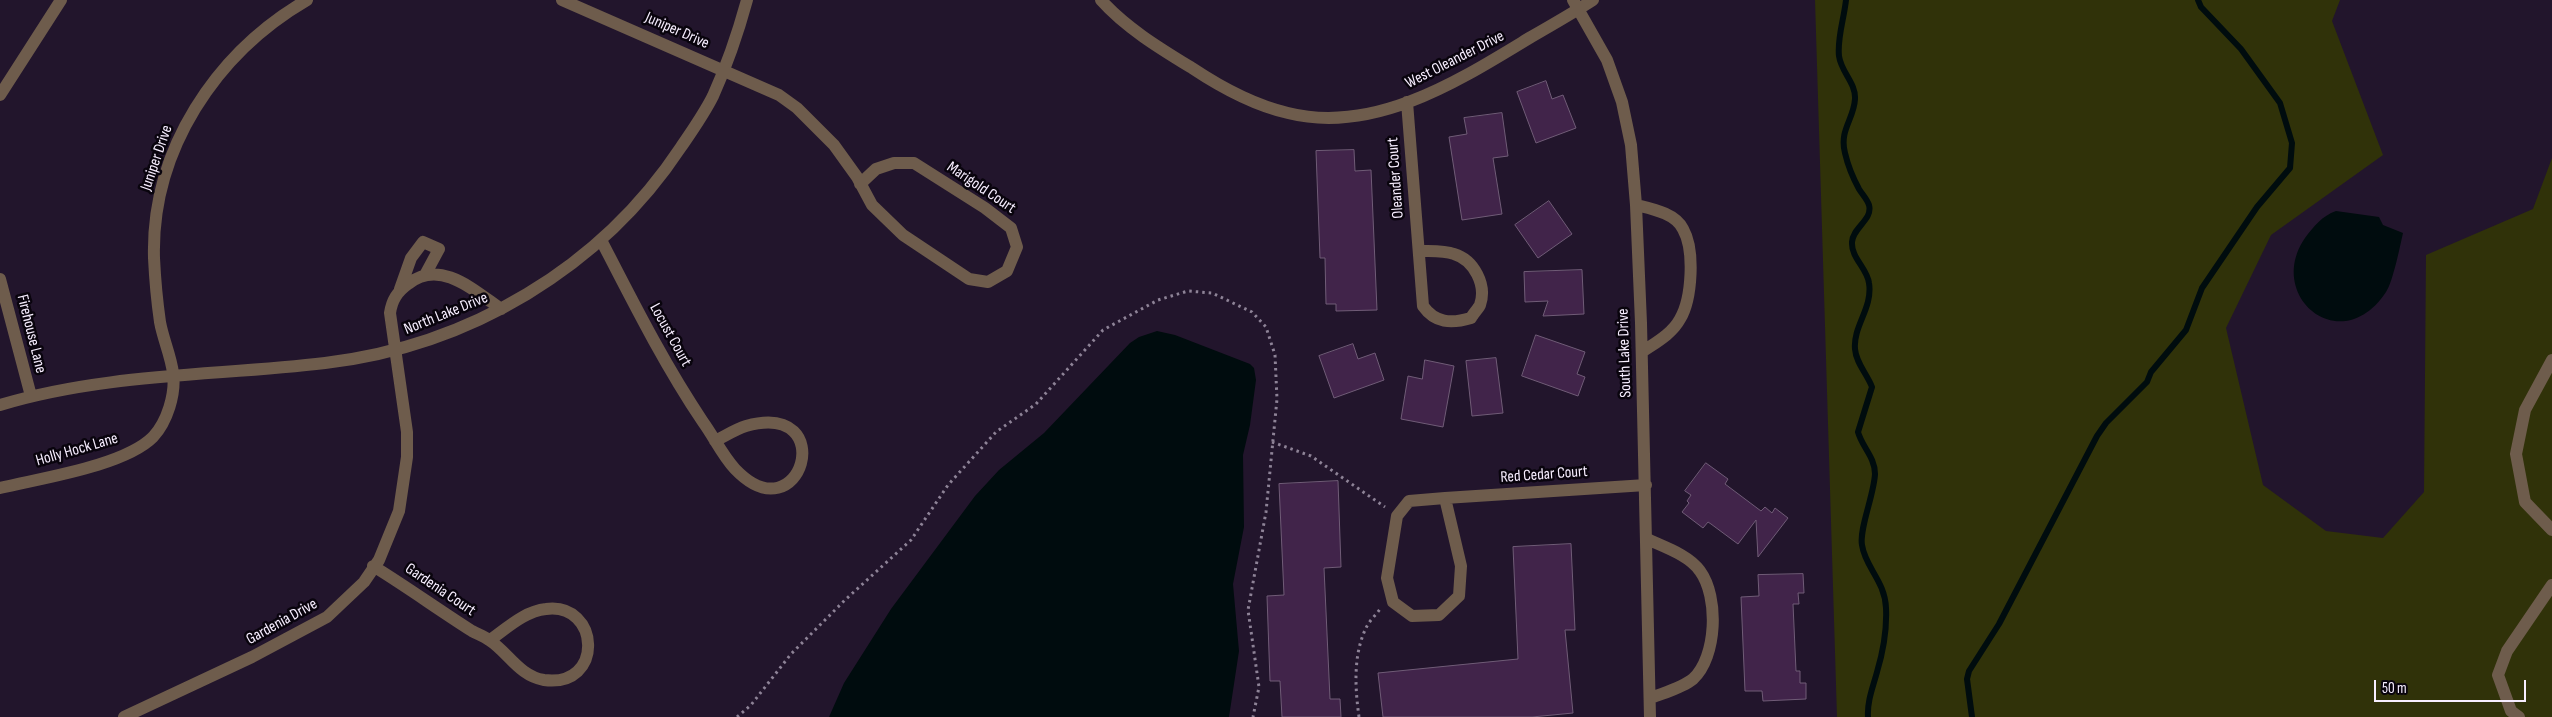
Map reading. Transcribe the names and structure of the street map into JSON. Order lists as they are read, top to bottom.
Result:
{
  "streets": {
    "street": [
      "Juniper Drive",
      "West Oleander Drive",
      "Oleander Court",
      "Marigold Court",
      "North Lake Drive",
      "Firehouse Lane",
      "Locust Court",
      "South Lake Drive",
      "Holly Hock Lane",
      "Red Cedar Court",
      "Gardenia Court",
      "Gardenia Drive"
    ]
  },
  "crossings": [
    ["Juniper Drive", "Marigold Court"],
    ["Juniper Drive", "North Lake Drive"],
    ["Juniper Drive", "Holly Hock Lane"],
    ["West Oleander Drive", "Oleander Court"],
    ["West Oleander Drive", "South Lake Drive"],
    ["Marigold Court", "North Lake Drive"],
    ["North Lake Drive", "Firehouse Lane"],
    ["North Lake Drive", "Locust Court"],
    ["North Lake Drive", "Holly Hock Lane"],
    ["North Lake Drive", "Gardenia Drive"],
    ["South Lake Drive", "Red Cedar Court"],
    ["Gardenia Court", "Gardenia Drive"]
  ],
  "scale_bar": "50 m"
}
